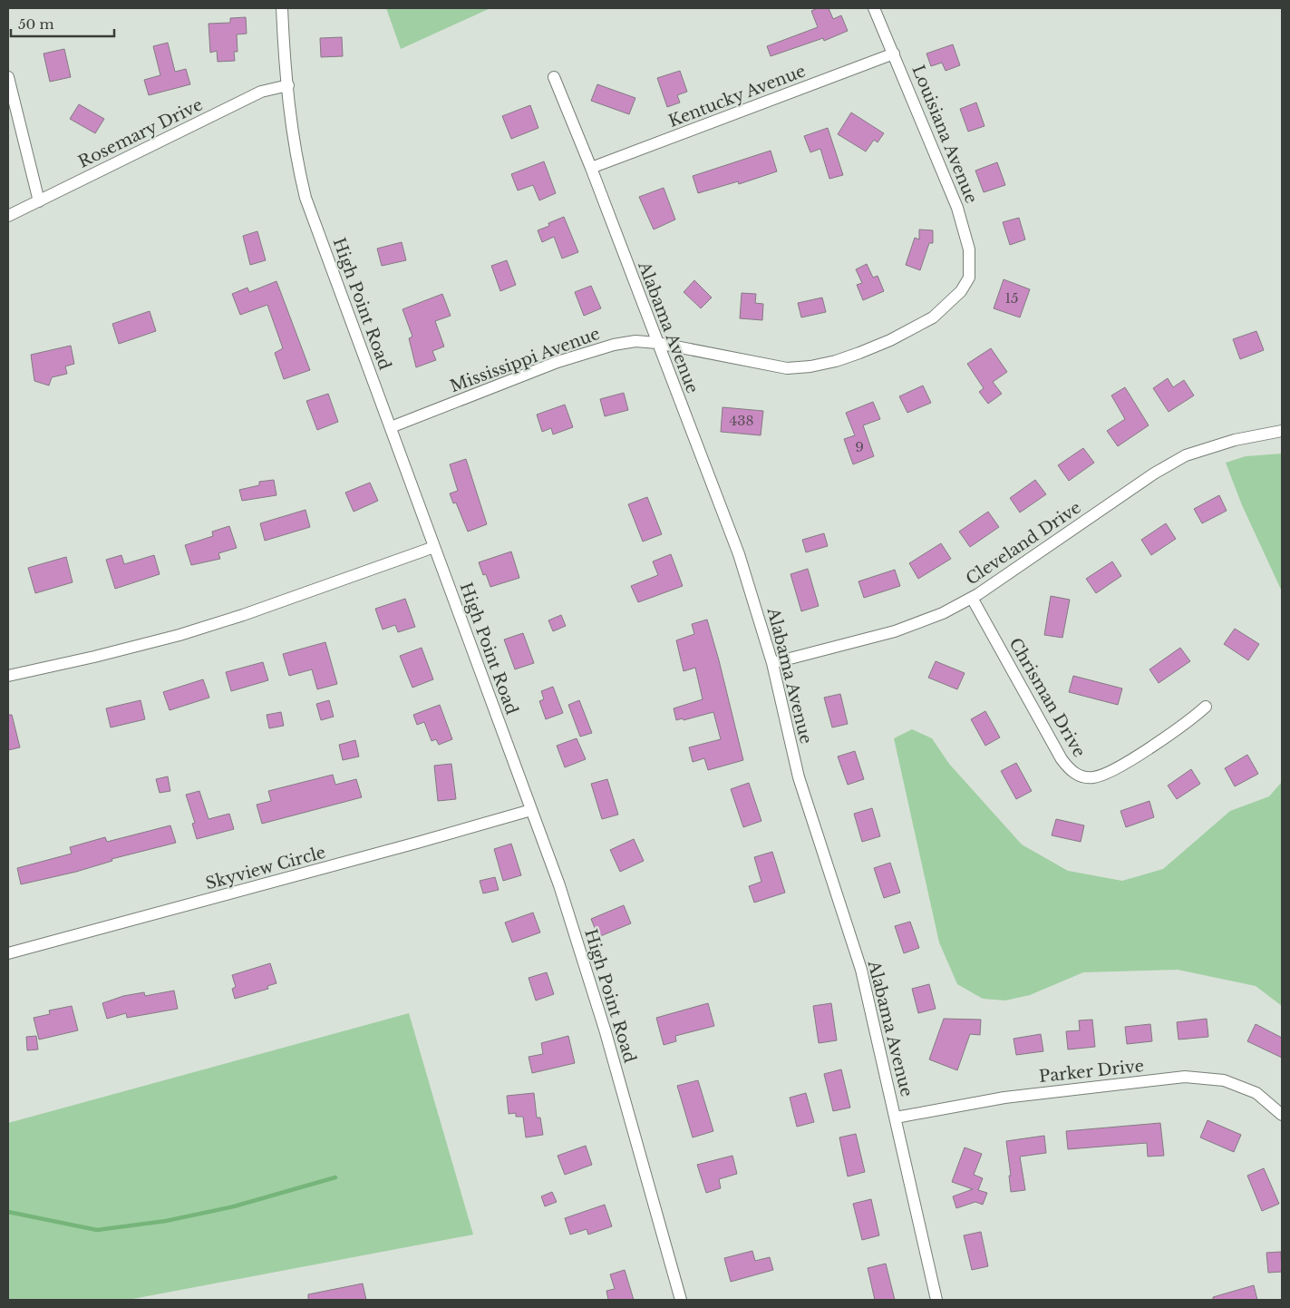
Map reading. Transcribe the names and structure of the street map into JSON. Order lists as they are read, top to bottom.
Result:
{
  "streets": {
    "street": [
      "Kentucky Avenue",
      "Rosemary Drive",
      "Louisiana Avenue",
      "High Point Road",
      "Alabama Avenue",
      "Mississippi Avenue",
      "Cleveland Drive",
      "Chrisman Drive",
      "Skyview Circle",
      "Parker Drive"
    ]
  },
  "crossings": [
    ["Kentucky Avenue", "Louisiana Avenue"],
    ["Kentucky Avenue", "Alabama Avenue"],
    ["Rosemary Drive", "High Point Road"],
    ["Louisiana Avenue", "Mississippi Avenue"],
    ["High Point Road", "Mississippi Avenue"],
    ["High Point Road", "Skyview Circle"],
    ["Alabama Avenue", "Mississippi Avenue"],
    ["Alabama Avenue", "Cleveland Drive"],
    ["Alabama Avenue", "Parker Drive"],
    ["Cleveland Drive", "Chrisman Drive"]
  ],
  "house_numbers": ["15", "438", "9"],
  "scale_bar": "50 m"
}
